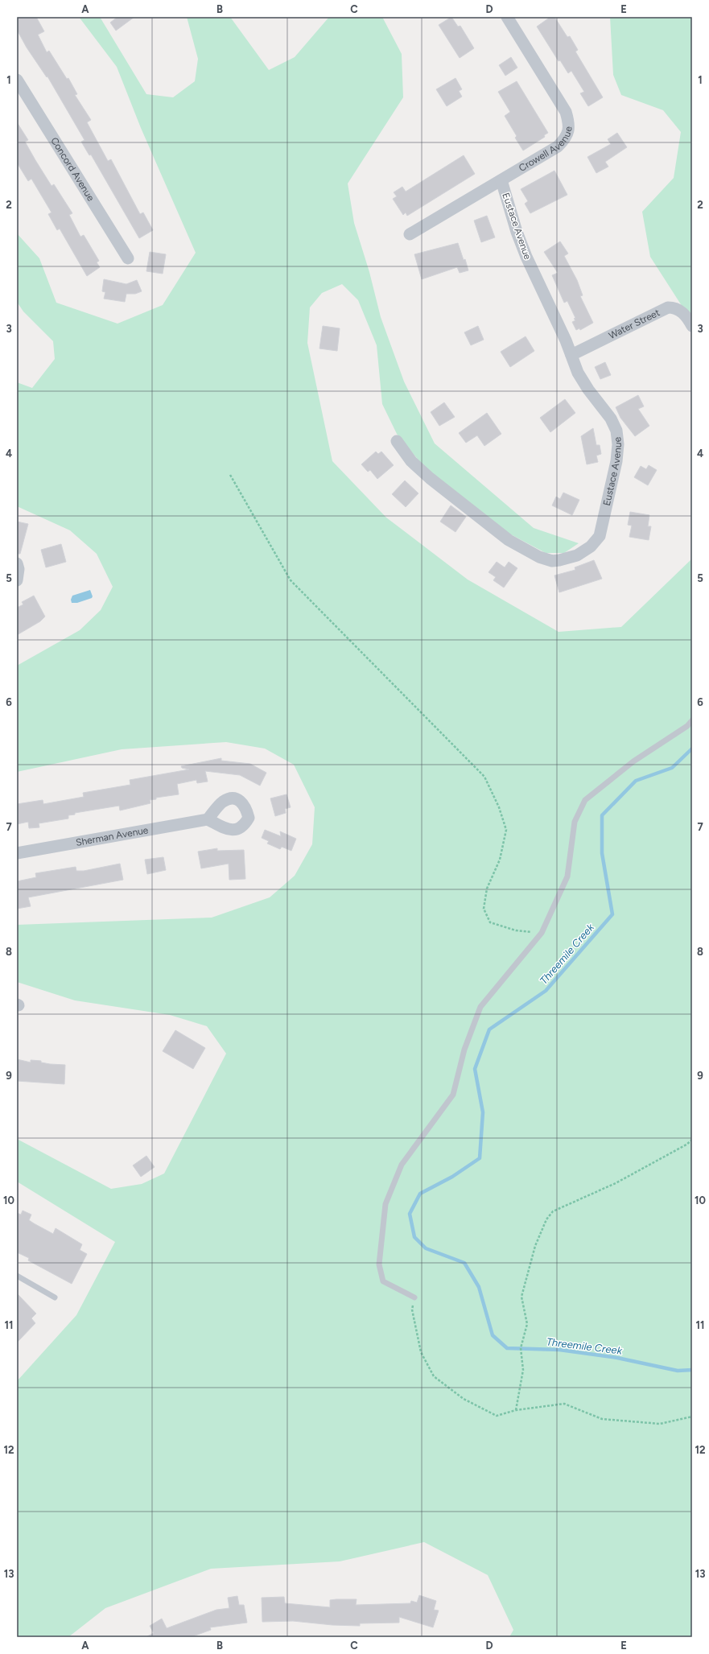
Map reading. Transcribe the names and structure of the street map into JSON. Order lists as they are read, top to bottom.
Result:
{
  "streets": {
    "street": [
      "Crowell Avenue",
      "Concord Avenue",
      "Eustace Avenue",
      "Water Street",
      "Sherman Avenue"
    ]
  },
  "crossings": [
    ["Crowell Avenue", "Eustace Avenue"],
    ["Eustace Avenue", "Water Street"]
  ],
  "water": ["Threemile Creek"],
  "grid": {
    "columns": [
      "A",
      "B",
      "C",
      "D",
      "E"
    ],
    "rows": [
      "1",
      "2",
      "3",
      "4",
      "5",
      "6",
      "7",
      "8",
      "9",
      "10",
      "11",
      "12",
      "13"
    ]
  }
}
